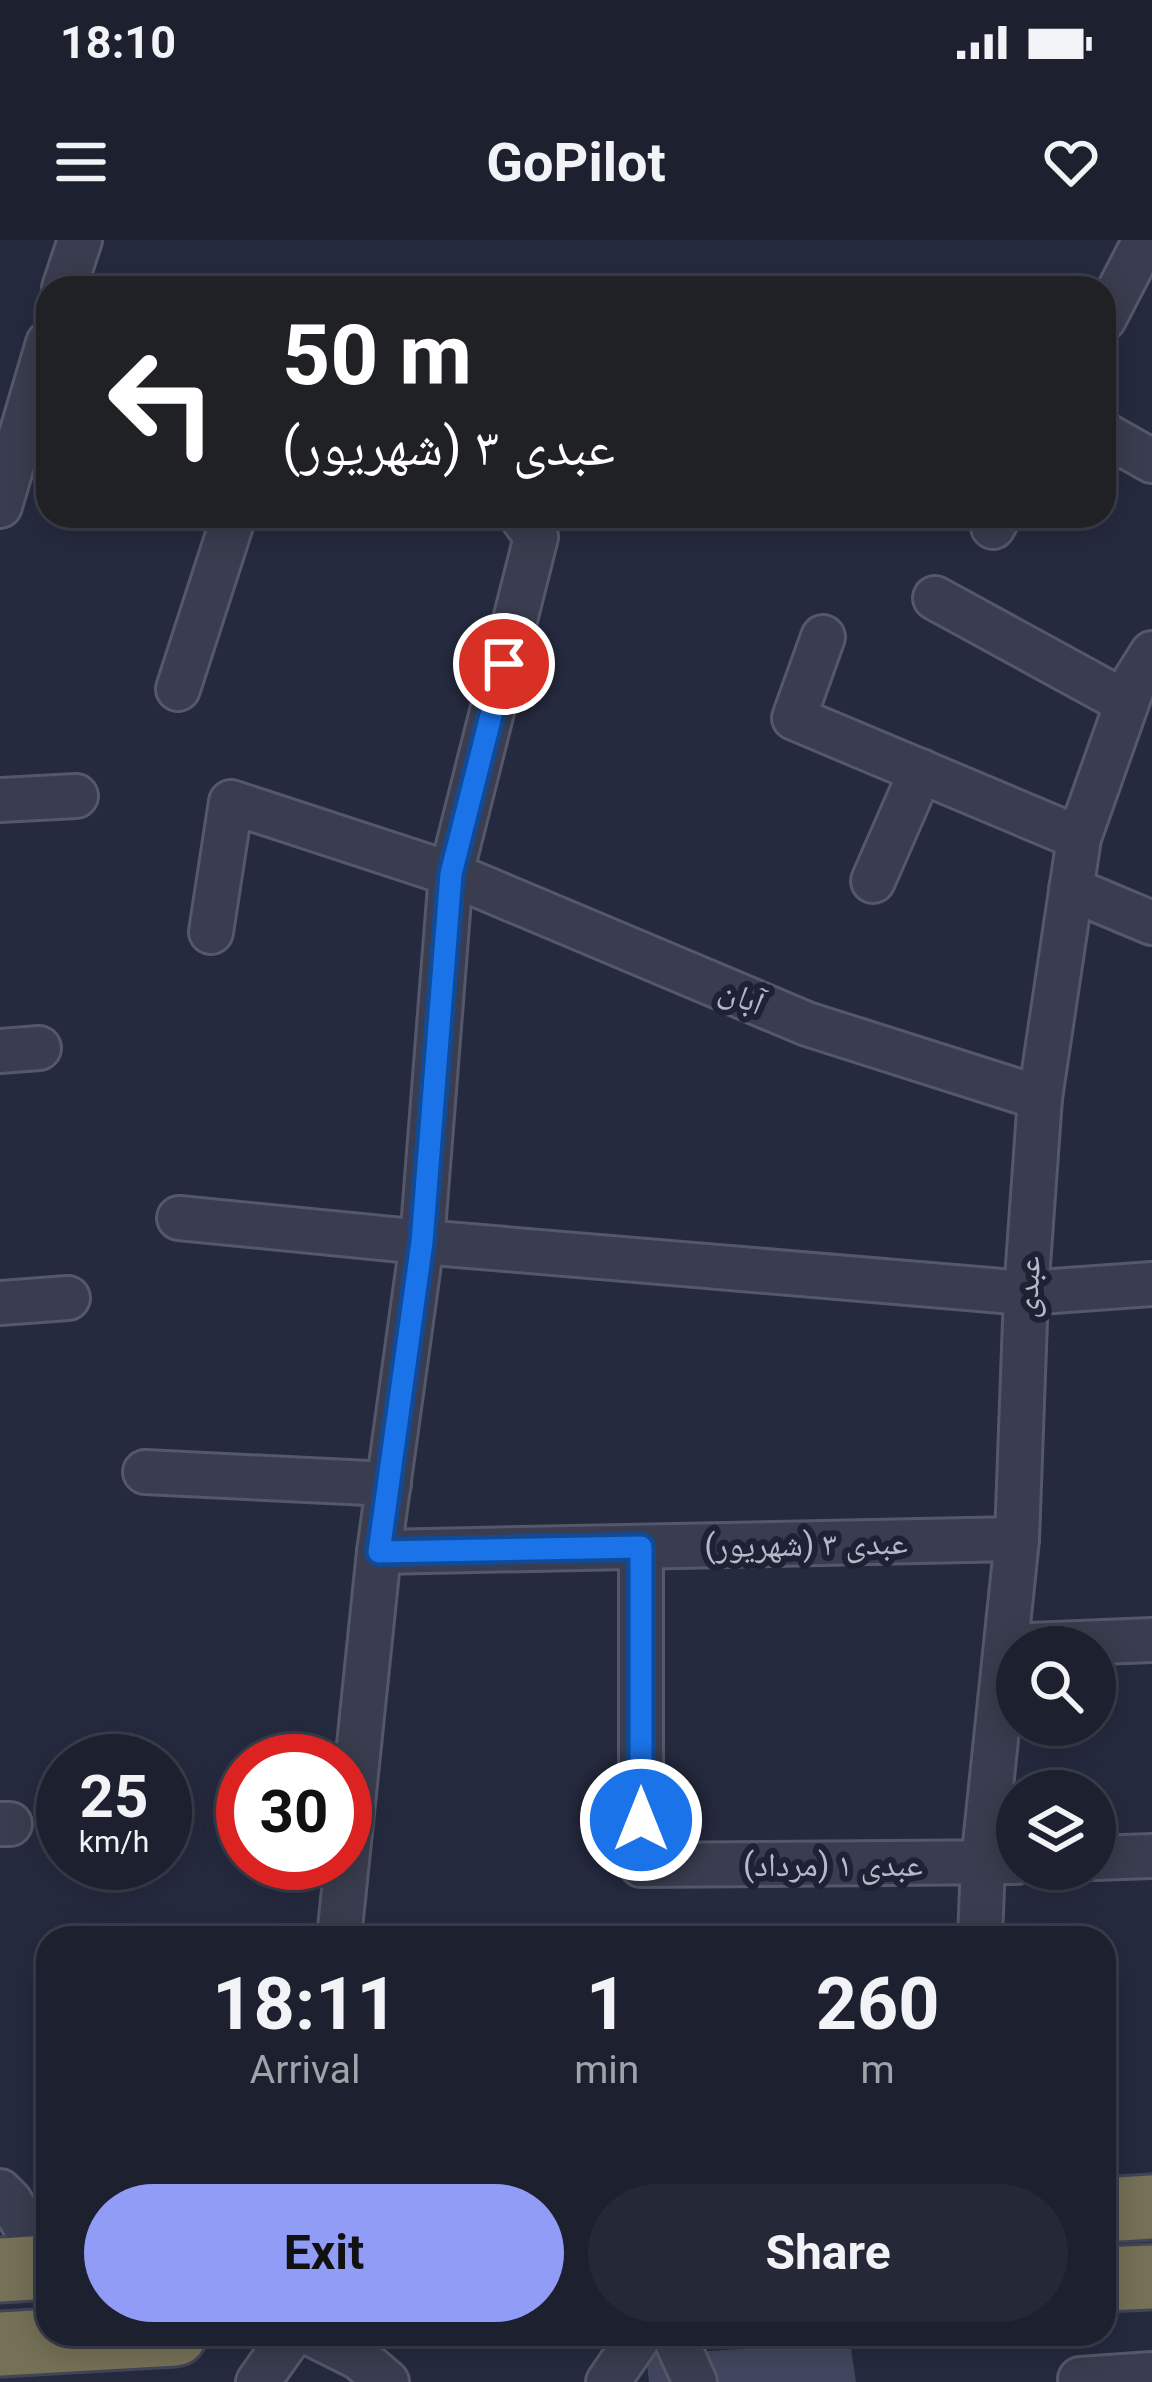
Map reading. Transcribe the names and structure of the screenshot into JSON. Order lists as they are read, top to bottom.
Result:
{
  "streets": {
    "street": [
      "آبان",
      "عبدی",
      "عبدی ۳ (شهریور)",
      "عبدی ۱ (مرداد)"
    ]
  },
  "crossings": [
    ["آبان", "عبدی"],
    ["عبدی", "عبدی ۳ (شهریور)"],
    ["عبدی ۳ (شهریور)", "عبدی ۱ (مرداد)"]
  ],
  "page": {
    "status": "18:10",
    "header": "GoPilot",
    "turn": ["50 m", "عبدی ۳ (شهریور)"],
    "speed": "25 km/h",
    "limit": "30",
    "eta": [
      "18:11",
      "Arrival",
      "1",
      "min",
      "260",
      "m"
    ],
    "buttons": ["Exit", "Share"]
  }
}
